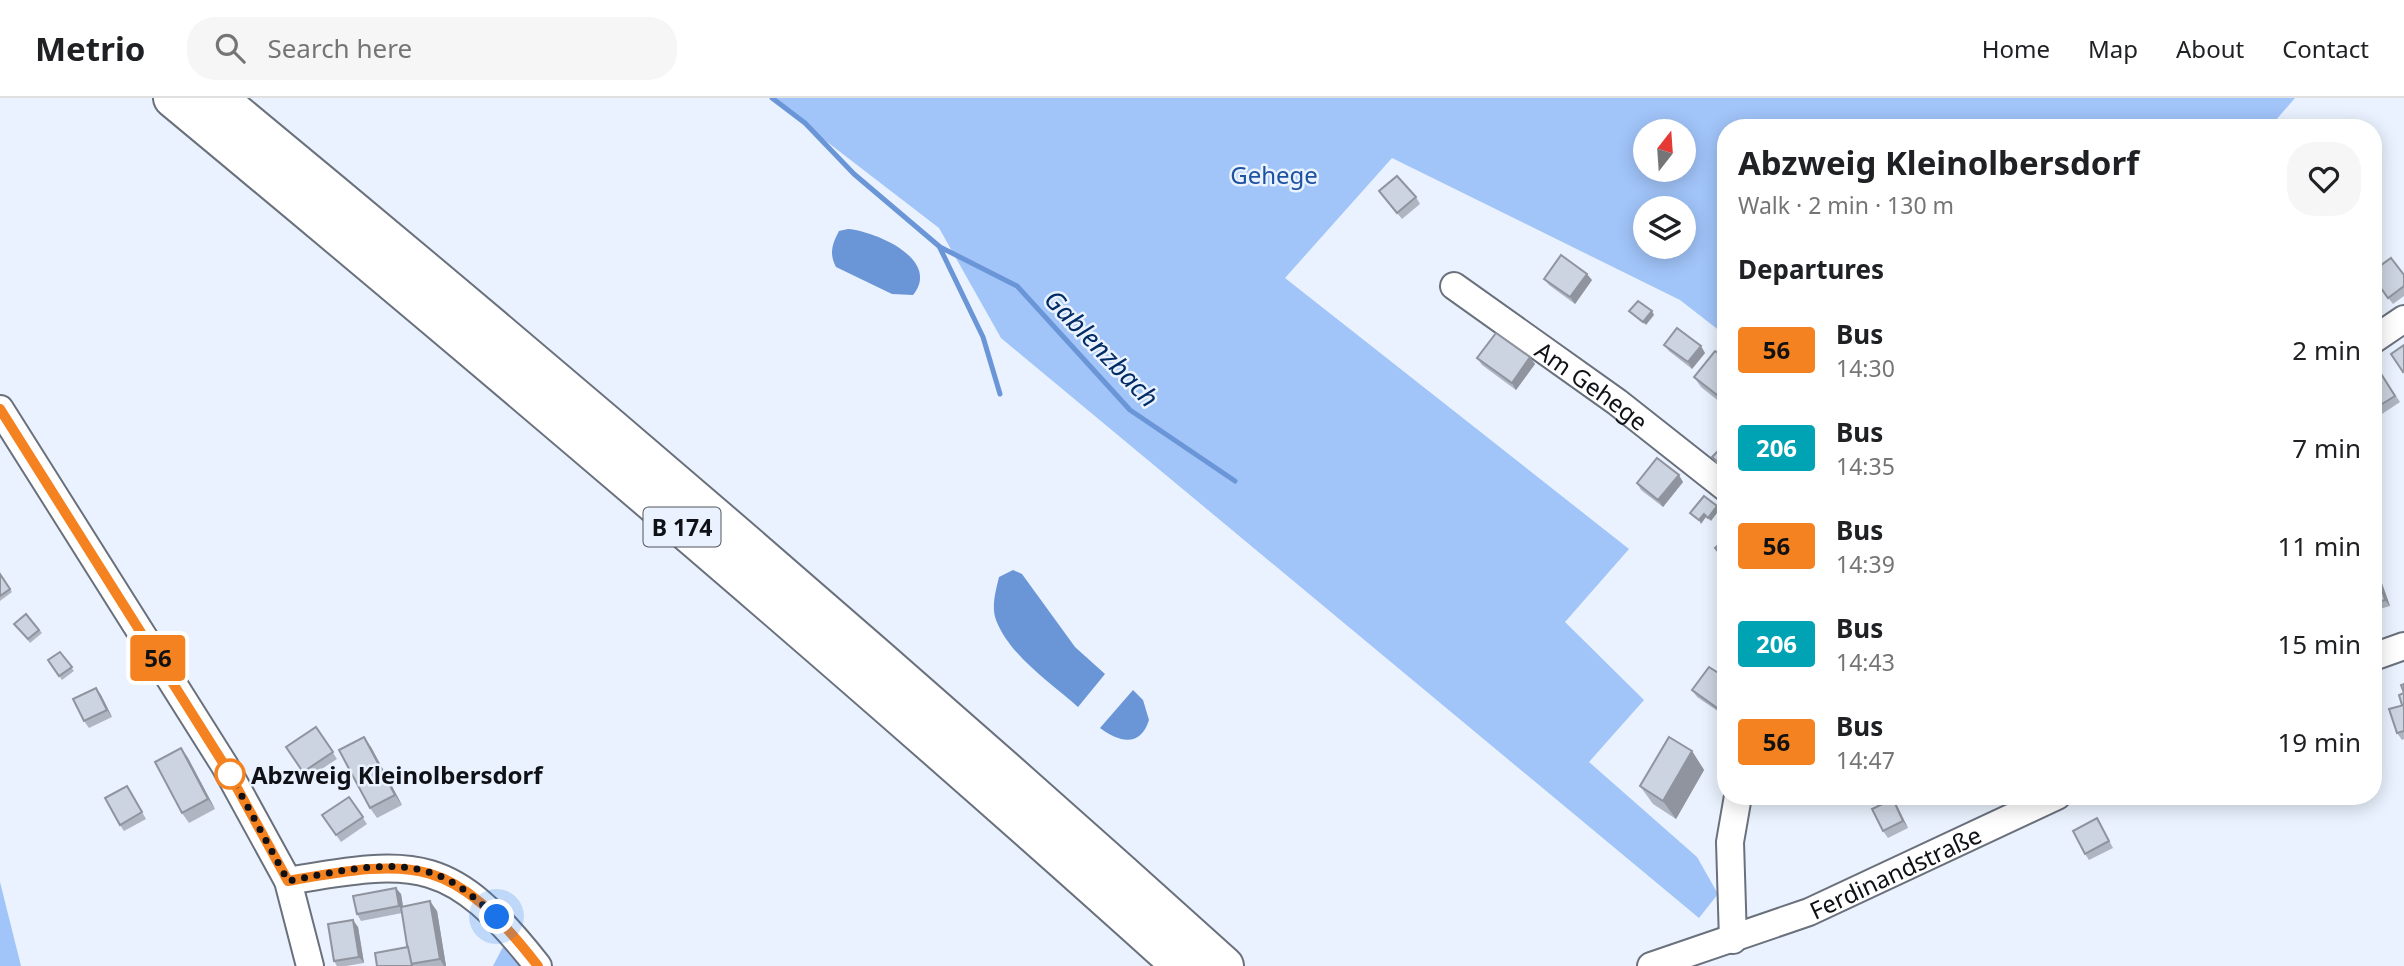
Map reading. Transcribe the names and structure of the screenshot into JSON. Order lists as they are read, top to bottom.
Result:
{
  "streets": {
    "highway": ["B 174"],
    "street": ["Am Gehege", "Ferdinandstraße"]
  },
  "water": ["Gablenzbach"],
  "parks": ["Gehege"],
  "places": ["Abzweig Kleinolbersdorf"],
  "lines": ["bus line 56"],
  "north": "top",
  "page": {
    "header": "Metrio",
    "search": "Search here",
    "nav": [
      "Home",
      "Map",
      "About",
      "Contact"
    ],
    "on_map": "56",
    "heading": [
      ["Abzweig Kleinolbersdorf", "Walk · 2 min · 130 m"],
      "Departures"
    ],
    "list": [
      {
        "mark": "56",
        "name": "Bus",
        "note": "14:30",
        "value": "2 min"
      },
      {
        "mark": "206",
        "name": "Bus",
        "note": "14:35",
        "value": "7 min"
      },
      {
        "mark": "56",
        "name": "Bus",
        "note": "14:39",
        "value": "11 min"
      },
      {
        "mark": "206",
        "name": "Bus",
        "note": "14:43",
        "value": "15 min"
      },
      {
        "mark": "56",
        "name": "Bus",
        "note": "14:47",
        "value": "19 min"
      }
    ]
  }
}
